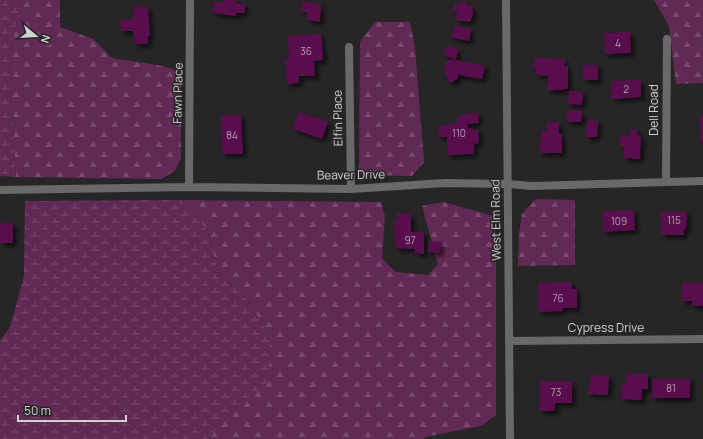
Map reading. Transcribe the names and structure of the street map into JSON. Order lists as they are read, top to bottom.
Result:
{
  "streets": {
    "street": [
      "Fawn Place",
      "Dell Road",
      "Elfin Place",
      "Beaver Drive",
      "West Elm Road",
      "Cypress Drive"
    ]
  },
  "crossings": [
    ["Fawn Place", "Beaver Drive"],
    ["Dell Road", "Beaver Drive"],
    ["Elfin Place", "Beaver Drive"],
    ["Beaver Drive", "West Elm Road"],
    ["West Elm Road", "Cypress Drive"]
  ],
  "house_numbers": [
    "4",
    "36",
    "2",
    "110",
    "84",
    "115",
    "109",
    "97",
    "76",
    "81",
    "73"
  ],
  "scale_bar": "50 m",
  "north": "right"
}
